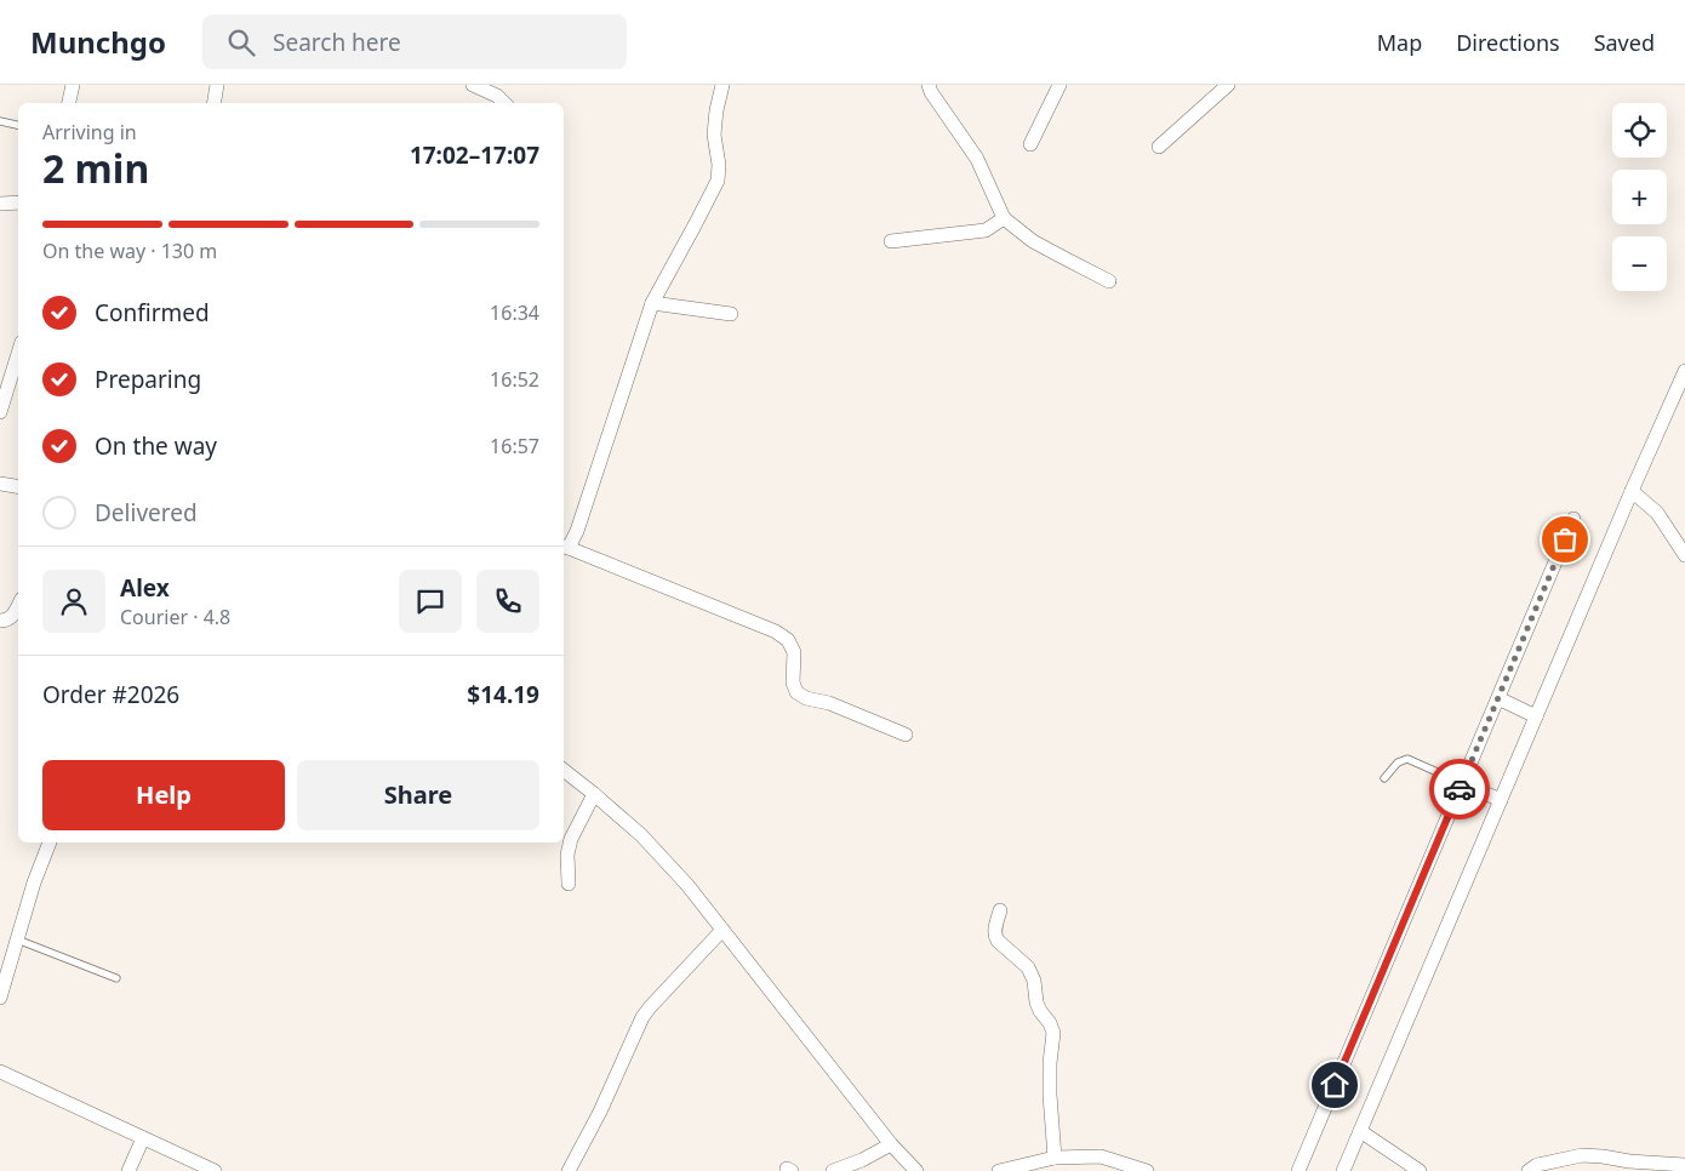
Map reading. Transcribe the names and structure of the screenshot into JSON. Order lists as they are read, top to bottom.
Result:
{
  "page": {
    "header": "Munchgo",
    "search": "Search here",
    "nav": ["Map", "Directions", "Saved"],
    "map_buttons": ["+", "−"],
    "heading": ["2 min", "Arriving in", "17:02–17:07"],
    "panel": [
      "Alex",
      "Courier · 4.8",
      "Order #2026",
      "$14.19"
    ],
    "bar": "On the way · 130 m",
    "list": [
      ["Confirmed", "16:34"],
      ["Preparing", "16:52"],
      ["On the way", "16:57"],
      "Delivered"
    ],
    "buttons": ["Help", "Share"]
  }
}
